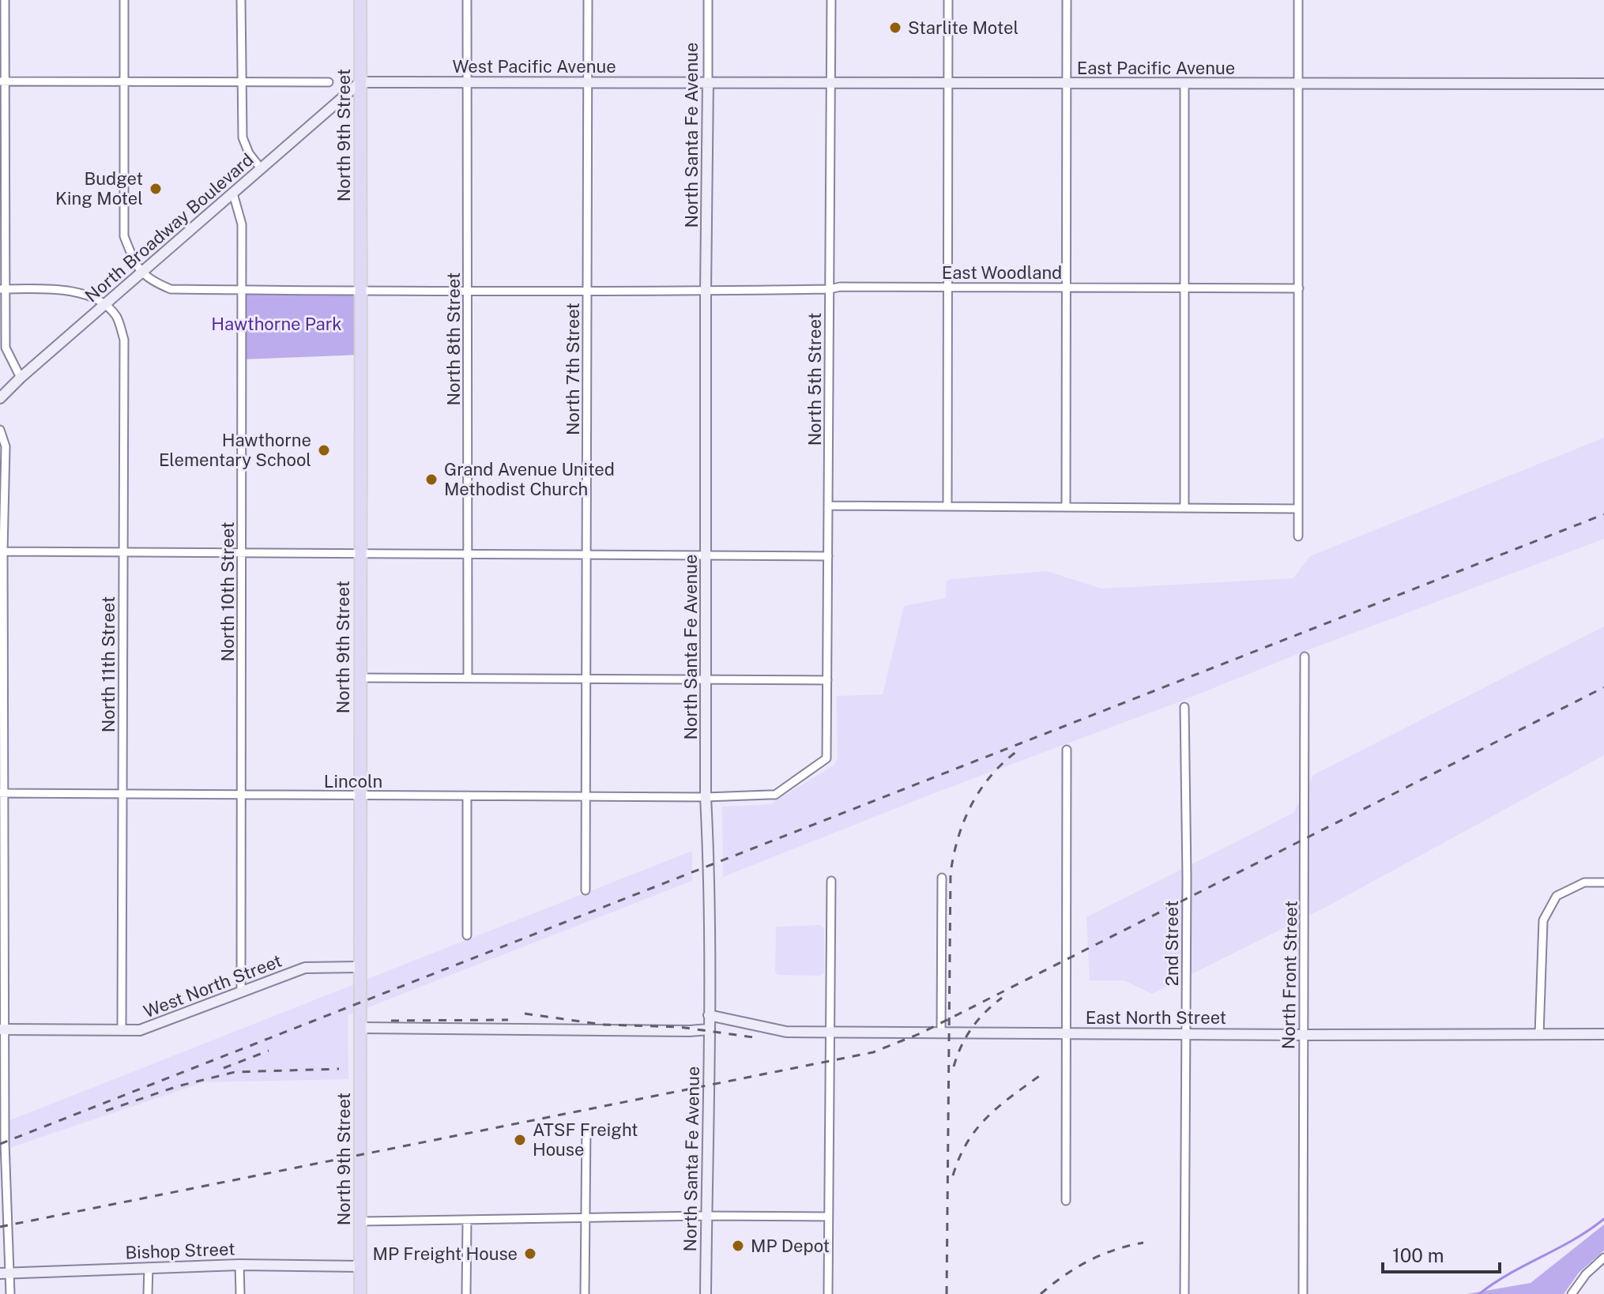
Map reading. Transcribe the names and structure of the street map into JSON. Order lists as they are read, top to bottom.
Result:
{
  "streets": {
    "main road": [
      "West Pacific Avenue",
      "East Pacific Avenue",
      "North 9th Street",
      "North Santa Fe Avenue",
      "North Broadway Boulevard",
      "West North Street",
      "East North Street",
      "Bishop Street"
    ],
    "street": [
      "East Woodland",
      "North 8th Street",
      "North 7th Street",
      "North 5th Street",
      "North 10th Street",
      "North 11th Street",
      "Lincoln",
      "2nd Street",
      "North Front Street"
    ]
  },
  "crossings": [
    ["West Pacific Avenue", "East Pacific Avenue"],
    ["West Pacific Avenue", "North 9th Street"],
    ["West Pacific Avenue", "North Santa Fe Avenue"],
    ["West Pacific Avenue", "North Broadway Boulevard"],
    ["West Pacific Avenue", "North 8th Street"],
    ["West Pacific Avenue", "North 7th Street"],
    ["East Pacific Avenue", "North Santa Fe Avenue"],
    ["East Pacific Avenue", "North 5th Street"],
    ["North 9th Street", "North Broadway Boulevard"],
    ["North 9th Street", "East Woodland"],
    ["North 9th Street", "Lincoln"],
    ["North 9th Street", "West North Street"],
    ["North 9th Street", "Bishop Street"],
    ["North Santa Fe Avenue", "East Woodland"],
    ["North Santa Fe Avenue", "Lincoln"],
    ["North Santa Fe Avenue", "East North Street"],
    ["North Broadway Boulevard", "East Woodland"],
    ["North Broadway Boulevard", "North 10th Street"],
    ["North Broadway Boulevard", "North 11th Street"],
    ["East Woodland", "North 8th Street"],
    ["East Woodland", "North 7th Street"],
    ["East Woodland", "North 5th Street"],
    ["East Woodland", "North 10th Street"],
    ["North 7th Street", "Lincoln"],
    ["North 5th Street", "Lincoln"],
    ["North 10th Street", "Lincoln"],
    ["North 10th Street", "West North Street"],
    ["North 11th Street", "Lincoln"],
    ["North 11th Street", "West North Street"],
    ["2nd Street", "East North Street"],
    ["North Front Street", "East North Street"]
  ],
  "parks": ["Hawthorne Park"],
  "places": [
    "Starlite Motel",
    "Budget King Motel",
    "Hawthorne Elementary School",
    "Grand Avenue United Methodist Church",
    "ATSF Freight House",
    "MP Depot",
    "MP Freight House"
  ],
  "scale_bar": "100 m"
}
